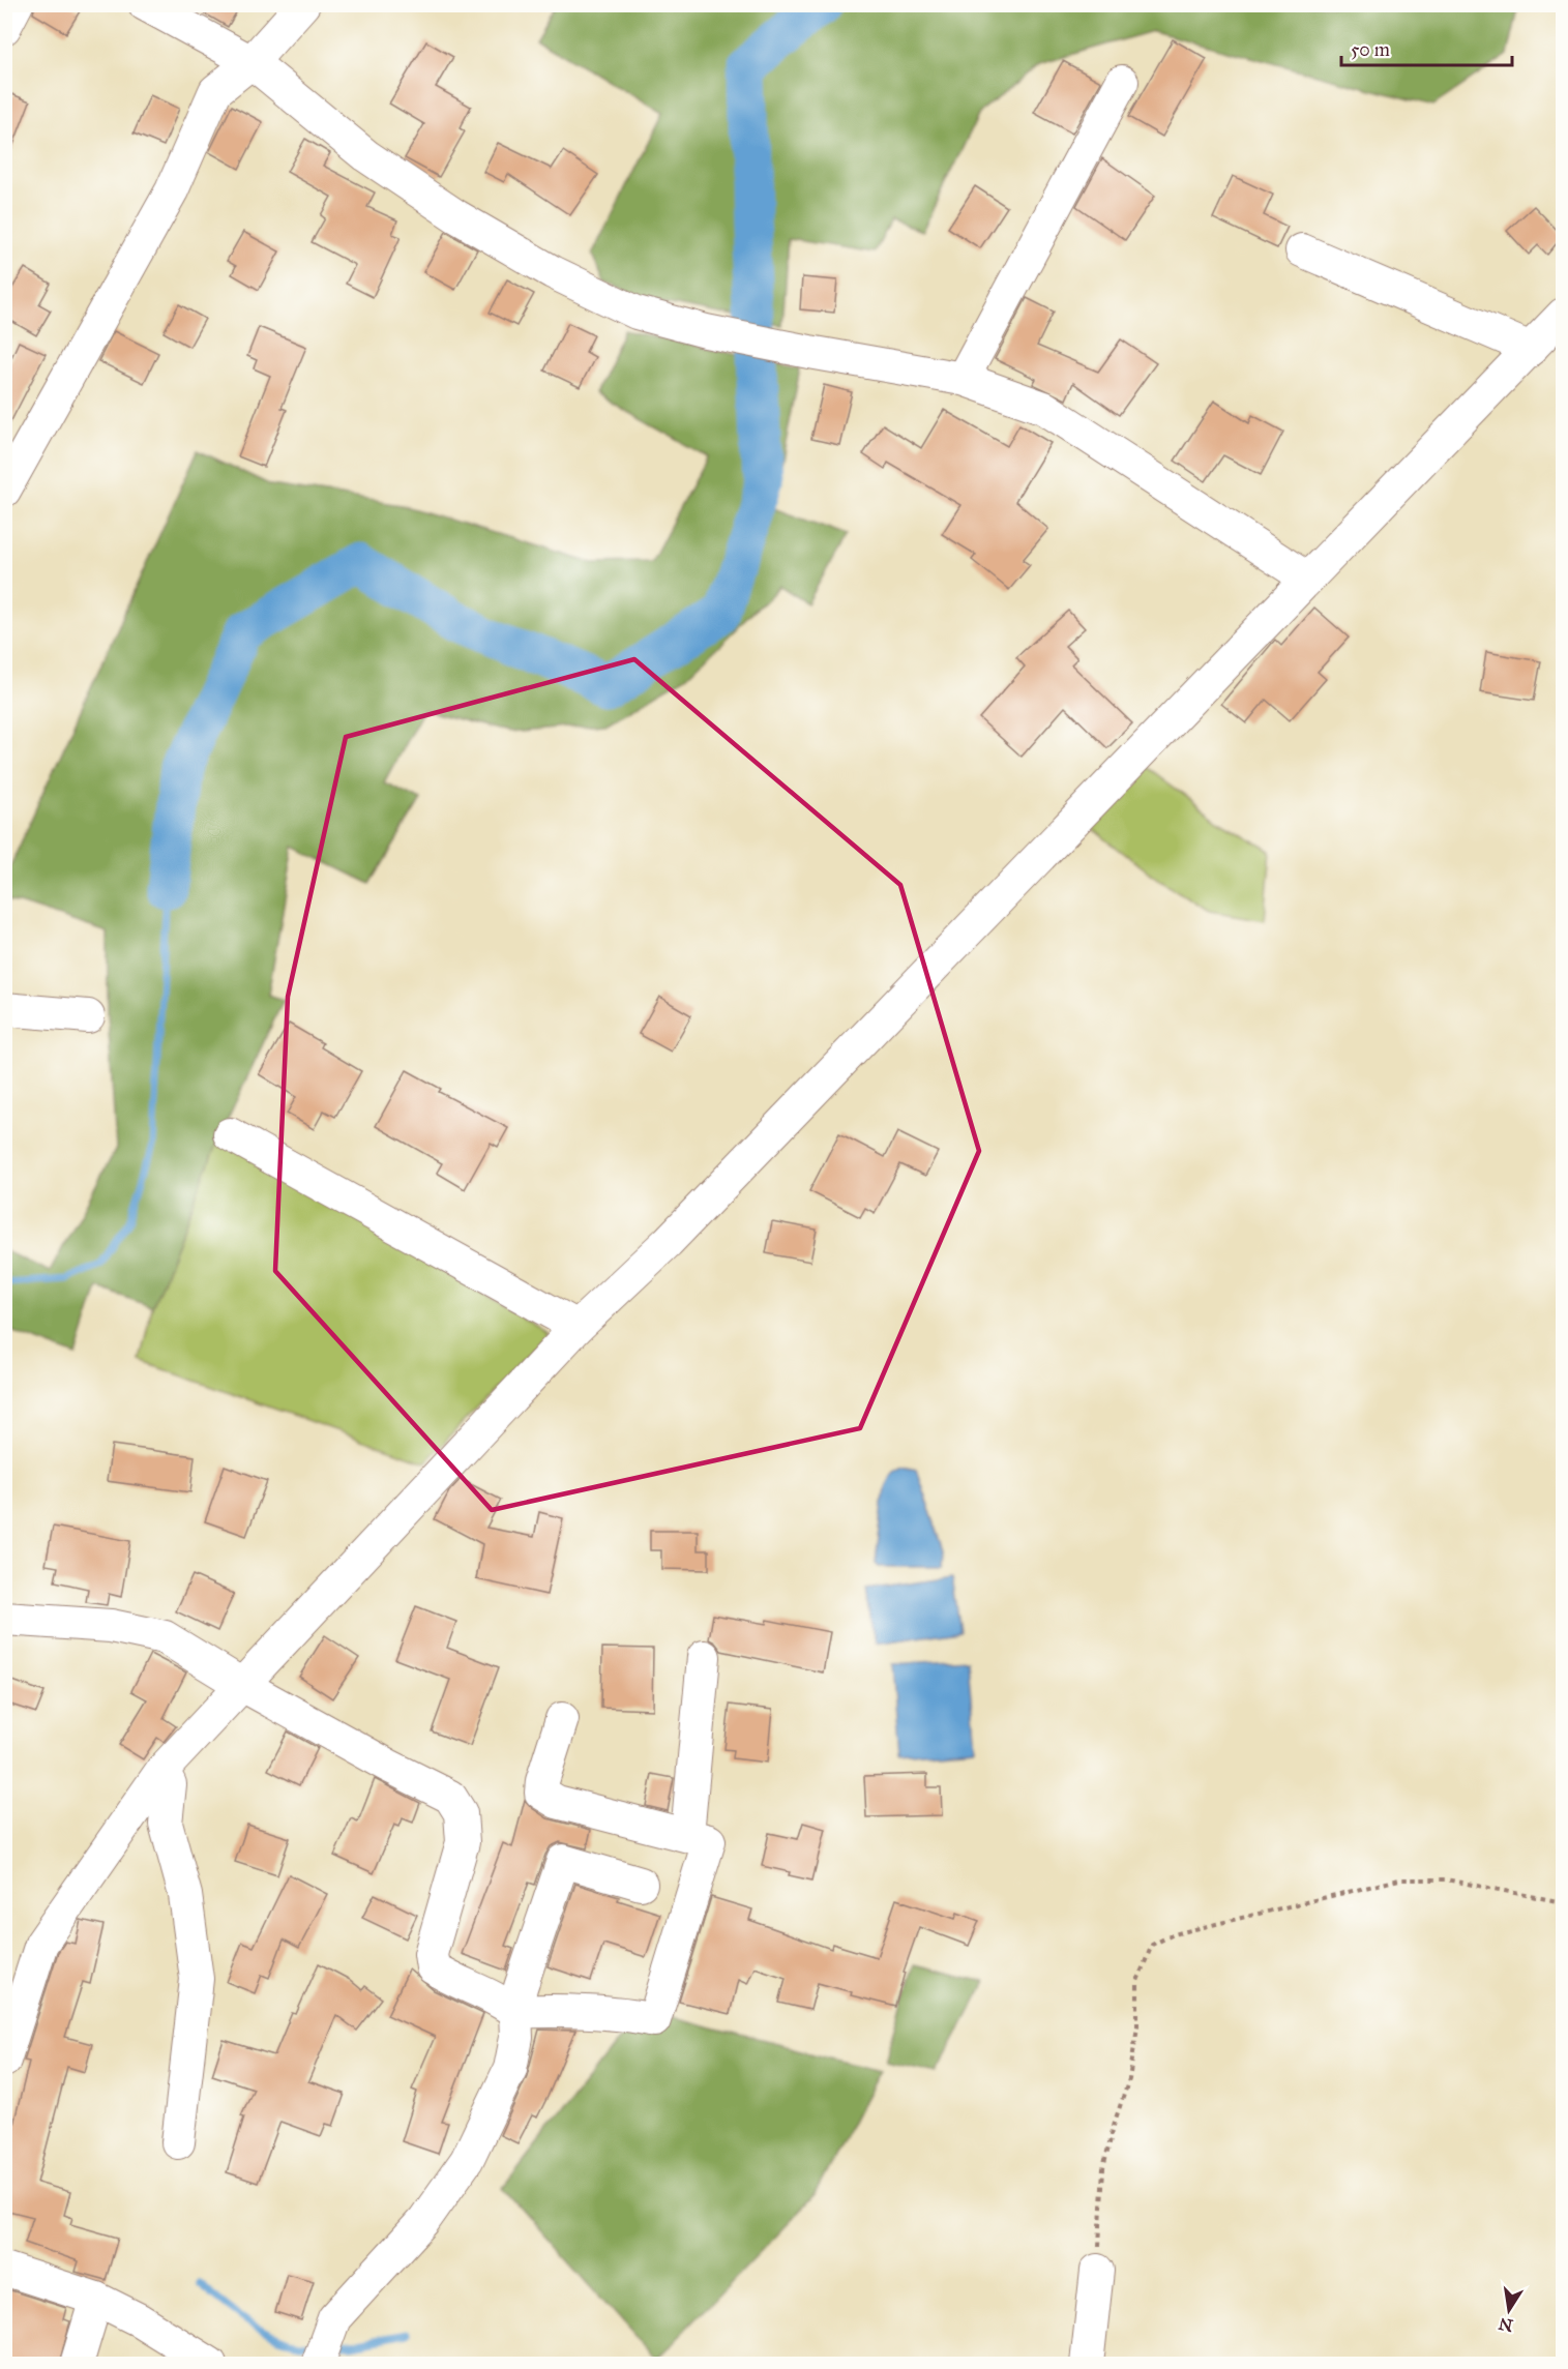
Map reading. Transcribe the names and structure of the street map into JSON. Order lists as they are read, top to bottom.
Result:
{
  "scale_bar": "50 m",
  "north": "bottom"
}
